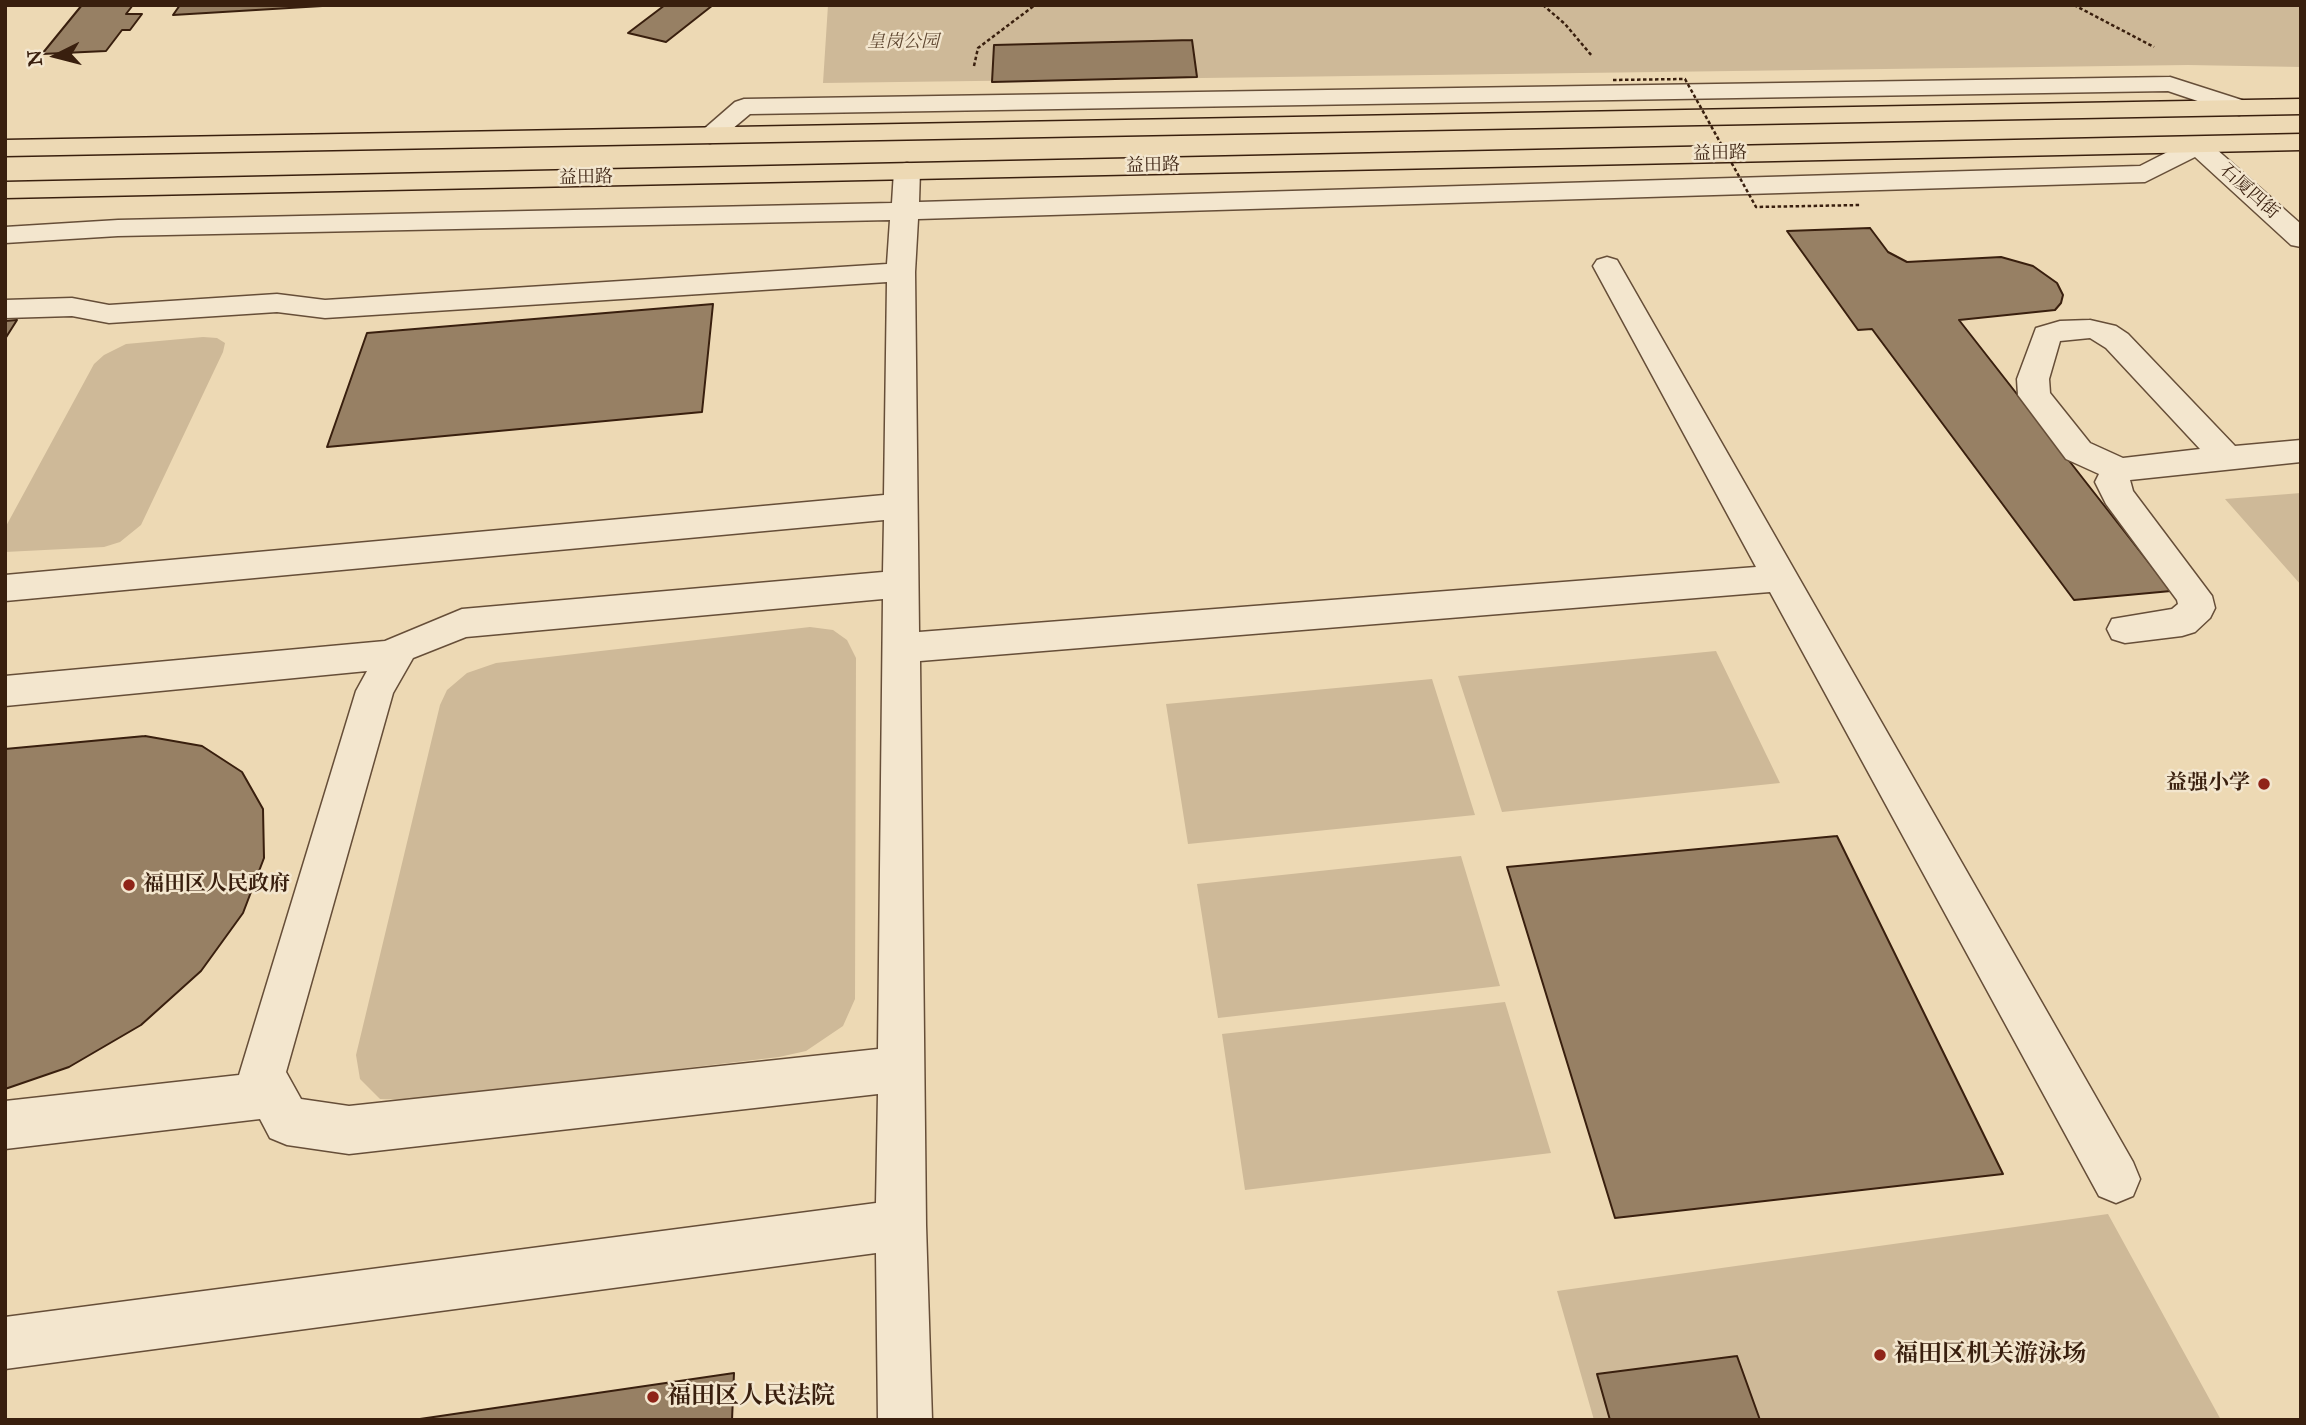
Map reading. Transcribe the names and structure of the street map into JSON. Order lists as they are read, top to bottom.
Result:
{
  "streets": {
    "main road": ["益田路"],
    "street": ["石厦四街"]
  },
  "crossings": [
    ["益田路", "石厦四街"]
  ],
  "parks": ["皇岗公园"],
  "places": [
    "益强小学",
    "福田区人民政府",
    "福田区机关游泳场",
    "福田区人民法院"
  ],
  "north": "left"
}
